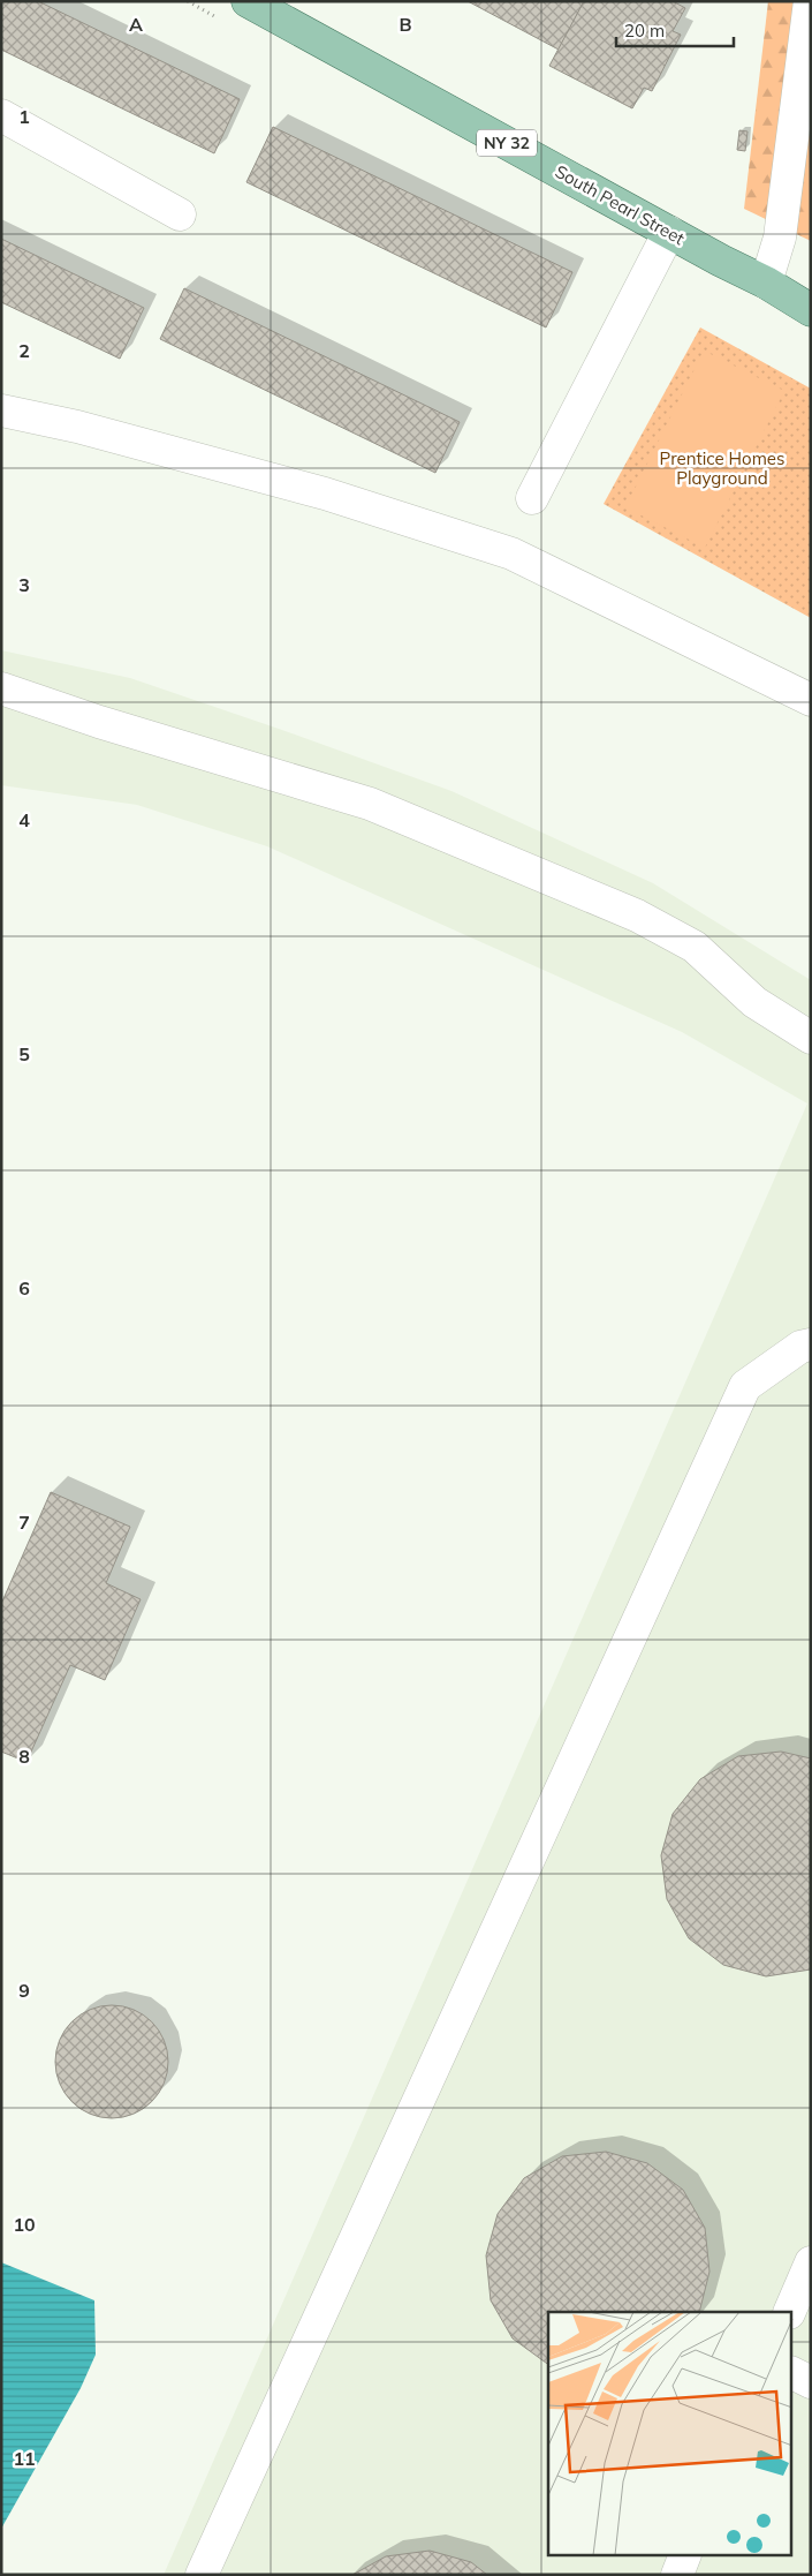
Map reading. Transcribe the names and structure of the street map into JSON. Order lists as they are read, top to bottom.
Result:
{
  "streets": {
    "main road": ["NY 32", "South Pearl Street"]
  },
  "parks": ["Prentice Homes Playground"],
  "scale_bar": "20 m",
  "grid": {
    "columns": ["A", "B"],
    "rows": [
      "1",
      "2",
      "3",
      "4",
      "5",
      "6",
      "7",
      "8",
      "9",
      "10",
      "11"
    ]
  }
}
